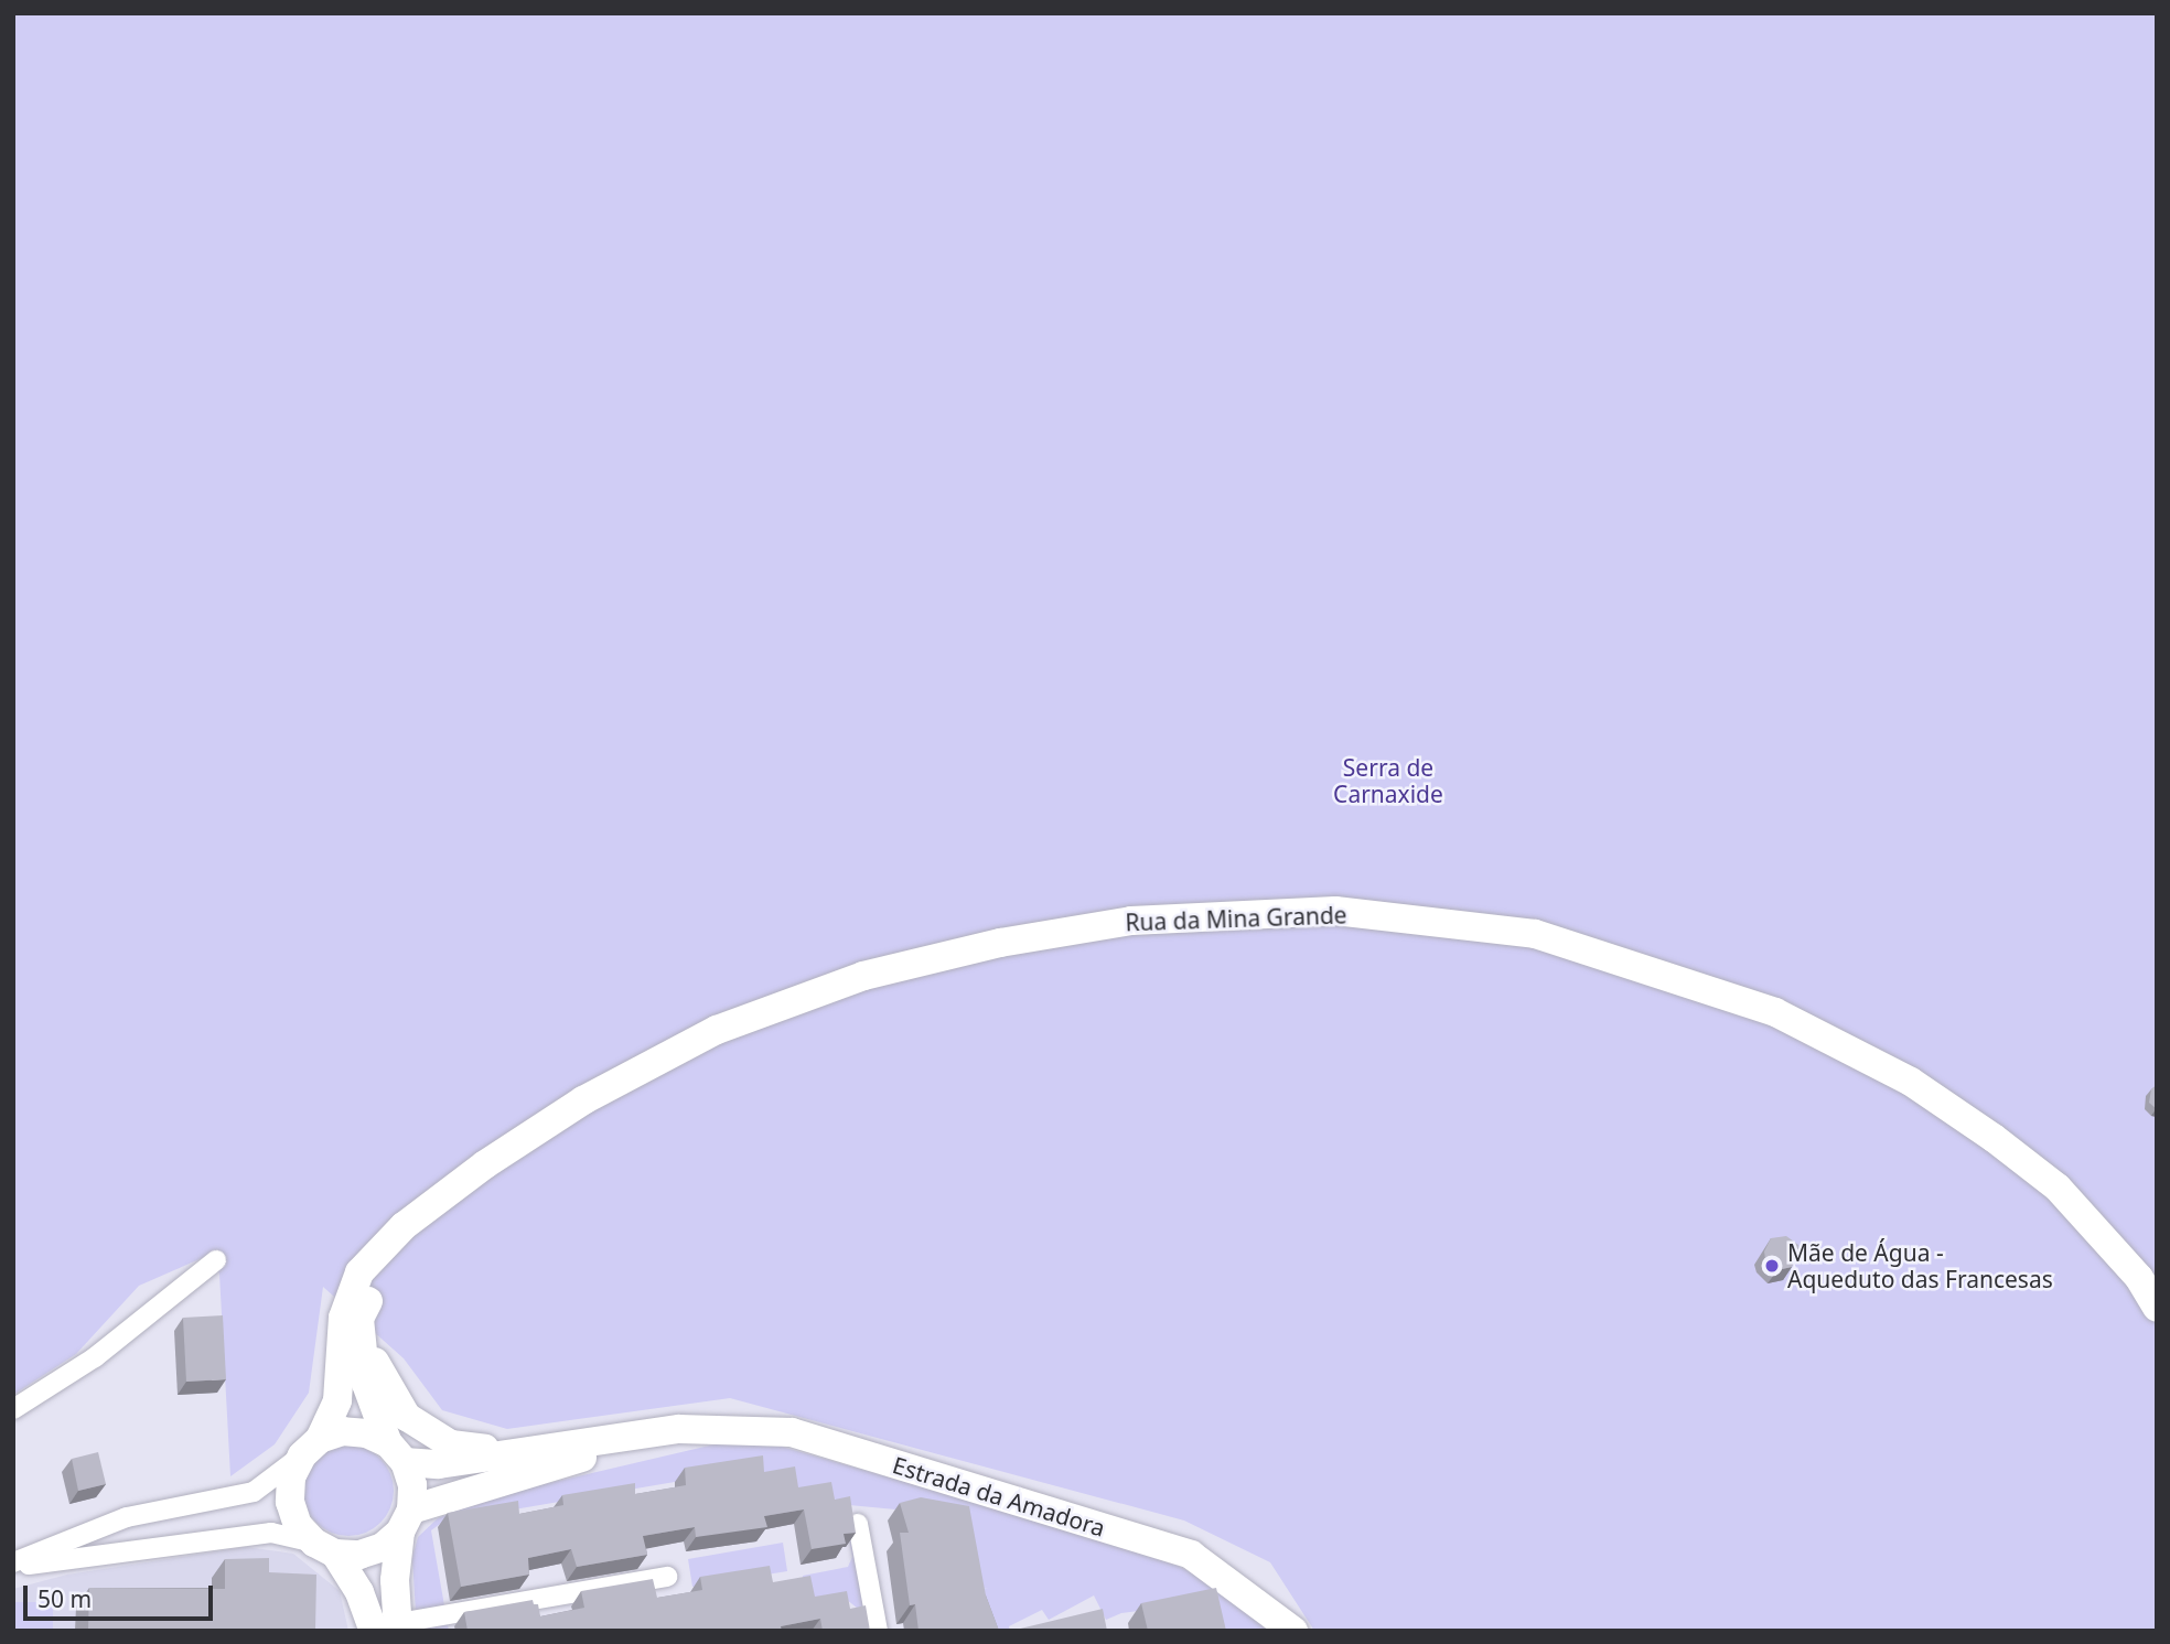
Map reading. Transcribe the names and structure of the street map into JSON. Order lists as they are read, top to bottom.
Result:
{
  "streets": {
    "street": ["Rua da Mina Grande", "Estrada da Amadora"]
  },
  "crossings": [
    ["Rua da Mina Grande", "Estrada da Amadora"]
  ],
  "parks": ["Serra de Carnaxide"],
  "places": ["Mãe de Água - Aqueduto das Francesas"],
  "scale_bar": "50 m"
}
